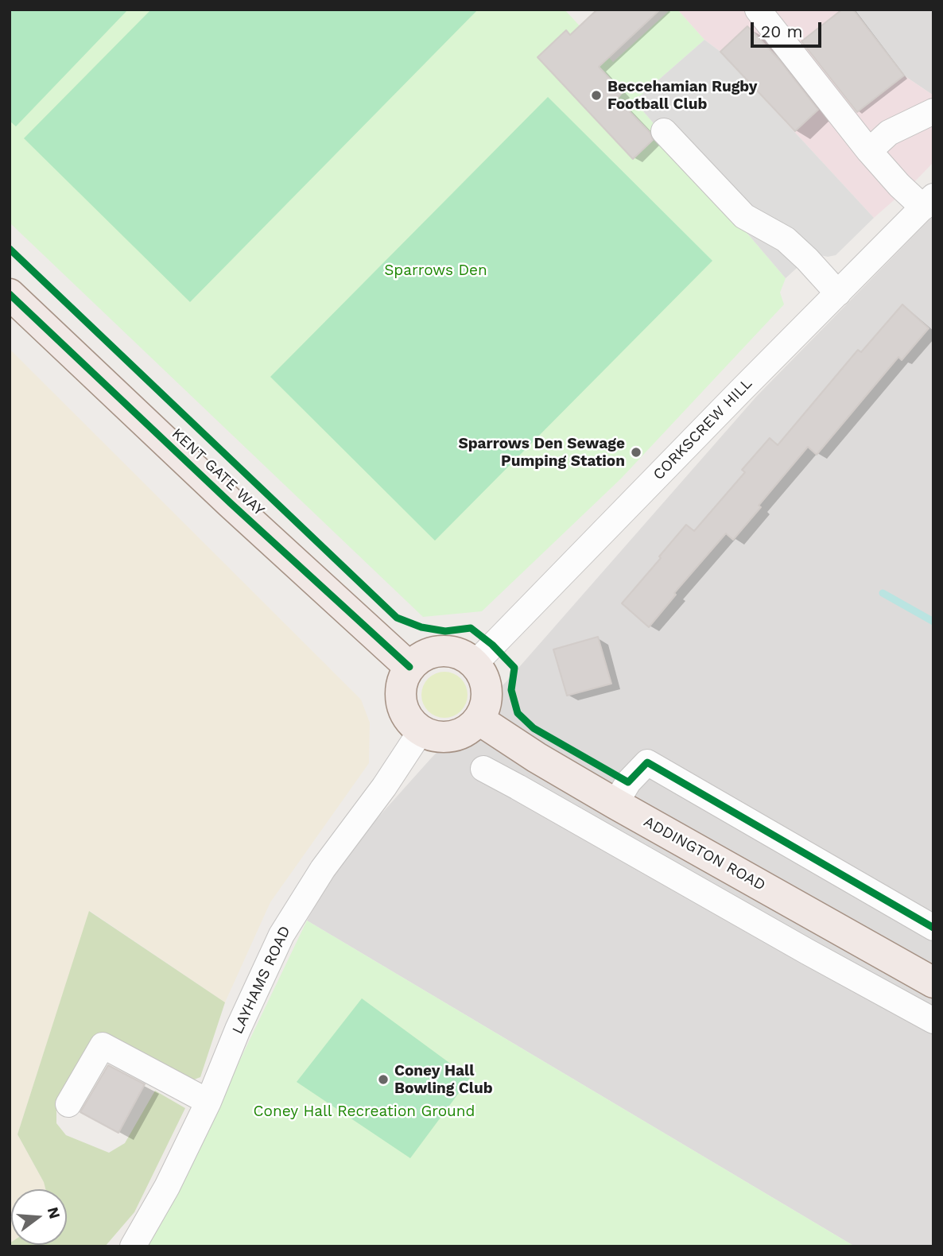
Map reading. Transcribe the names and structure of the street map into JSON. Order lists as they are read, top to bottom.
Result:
{
  "streets": {
    "main road": ["KENT GATE WAY", "ADDINGTON ROAD"],
    "street": ["CORKSCREW HILL", "LAYHAMS ROAD"]
  },
  "crossings": [
    ["CORKSCREW HILL", "KENT GATE WAY"],
    ["CORKSCREW HILL", "ADDINGTON ROAD"],
    ["CORKSCREW HILL", "LAYHAMS ROAD"],
    ["KENT GATE WAY", "ADDINGTON ROAD"],
    ["KENT GATE WAY", "LAYHAMS ROAD"],
    ["ADDINGTON ROAD", "LAYHAMS ROAD"]
  ],
  "parks": ["Sparrows Den", "Coney Hall Recreation Ground"],
  "places": ["Beccehamian Rugby Football Club", "Sparrows Den Sewage Pumping Station", "Coney Hall Bowling Club"],
  "scale_bar": "20 m",
  "north": "right"
}
